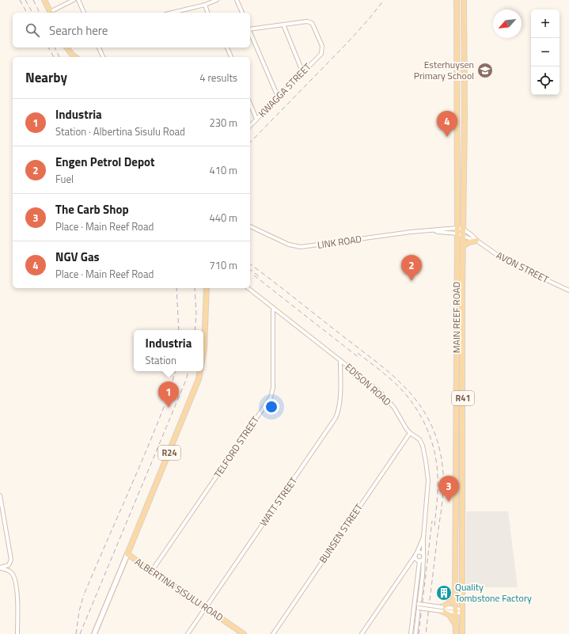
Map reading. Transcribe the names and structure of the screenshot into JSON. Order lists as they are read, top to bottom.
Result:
{
  "streets": {
    "main road": [
      "MAIN REEF ROAD",
      "R41",
      "R24",
      "ALBERTINA SISULU ROAD"
    ],
    "street": [
      "KWAGGA STREET",
      "LINK ROAD",
      "AVON STREET",
      "EDISON ROAD",
      "TELFORD STREET",
      "WATT STREET",
      "BUNSEN STREET"
    ]
  },
  "crossings": [
    ["LINK ROAD", "AVON STREET"],
    ["LINK ROAD", "MAIN REEF ROAD"],
    ["AVON STREET", "MAIN REEF ROAD"],
    ["EDISON ROAD", "TELFORD STREET"],
    ["EDISON ROAD", "WATT STREET"],
    ["EDISON ROAD", "BUNSEN STREET"],
    ["TELFORD STREET", "ALBERTINA SISULU ROAD"],
    ["WATT STREET", "ALBERTINA SISULU ROAD"]
  ],
  "places": {
    "school or university": ["Esterhuysen Primary School"],
    "building": ["Quality Tombstone Factory"]
  },
  "north": "bottom left",
  "page": {
    "map_buttons": ["+", "−"],
    "search": "Search here",
    "heading": ["Nearby", "4 results"],
    "list": [
      {
        "mark": "1",
        "name": "Industria",
        "note": "Station · Albertina Sisulu Road",
        "value": "230 m"
      },
      {
        "mark": "2",
        "name": "Engen Petrol Depot",
        "note": "Fuel",
        "value": "410 m"
      },
      {
        "mark": "3",
        "name": "The Carb Shop",
        "note": "Place · Main Reef Road",
        "value": "440 m"
      },
      {
        "mark": "4",
        "name": "NGV Gas",
        "note": "Place · Main Reef Road",
        "value": "710 m"
      }
    ],
    "pins": [
      "4",
      "2",
      "1",
      "3"
    ],
    "popup": ["Industria", "Station"]
  }
}
